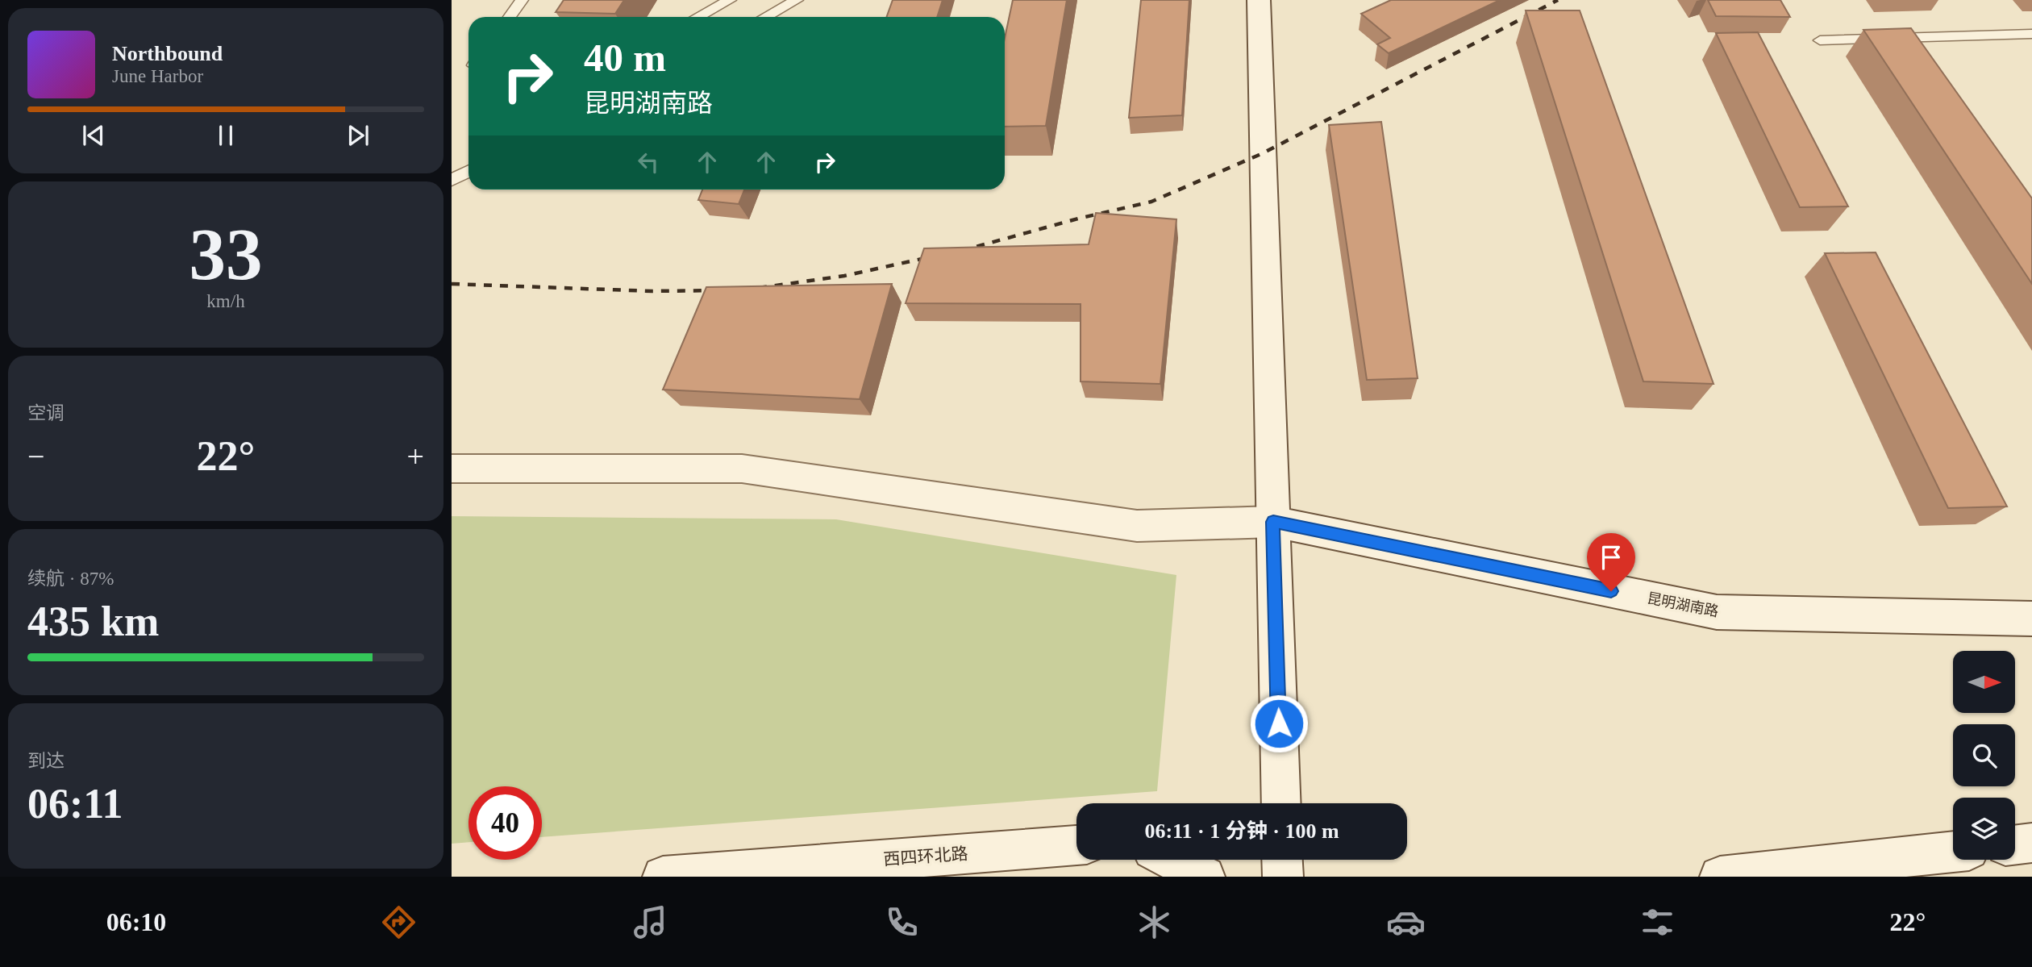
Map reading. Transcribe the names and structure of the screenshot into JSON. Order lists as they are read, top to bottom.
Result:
{
  "streets": {
    "street": ["昆明湖南路", "西四环北路"]
  },
  "north": "right",
  "page": {
    "turn": ["40 m", "昆明湖南路"],
    "song": ["Northbound", "June Harbor"],
    "tile": [
      ["33", "km/h"],
      "空调",
      ["续航 · 87%", "435 km"],
      ["到达", "06:11"]
    ],
    "heat": ["−", "22°", "+"],
    "limit": "40",
    "trip": "06:11 · 1 分钟 · 100 m",
    "tabs": ["06:10", "22°"]
  }
}
